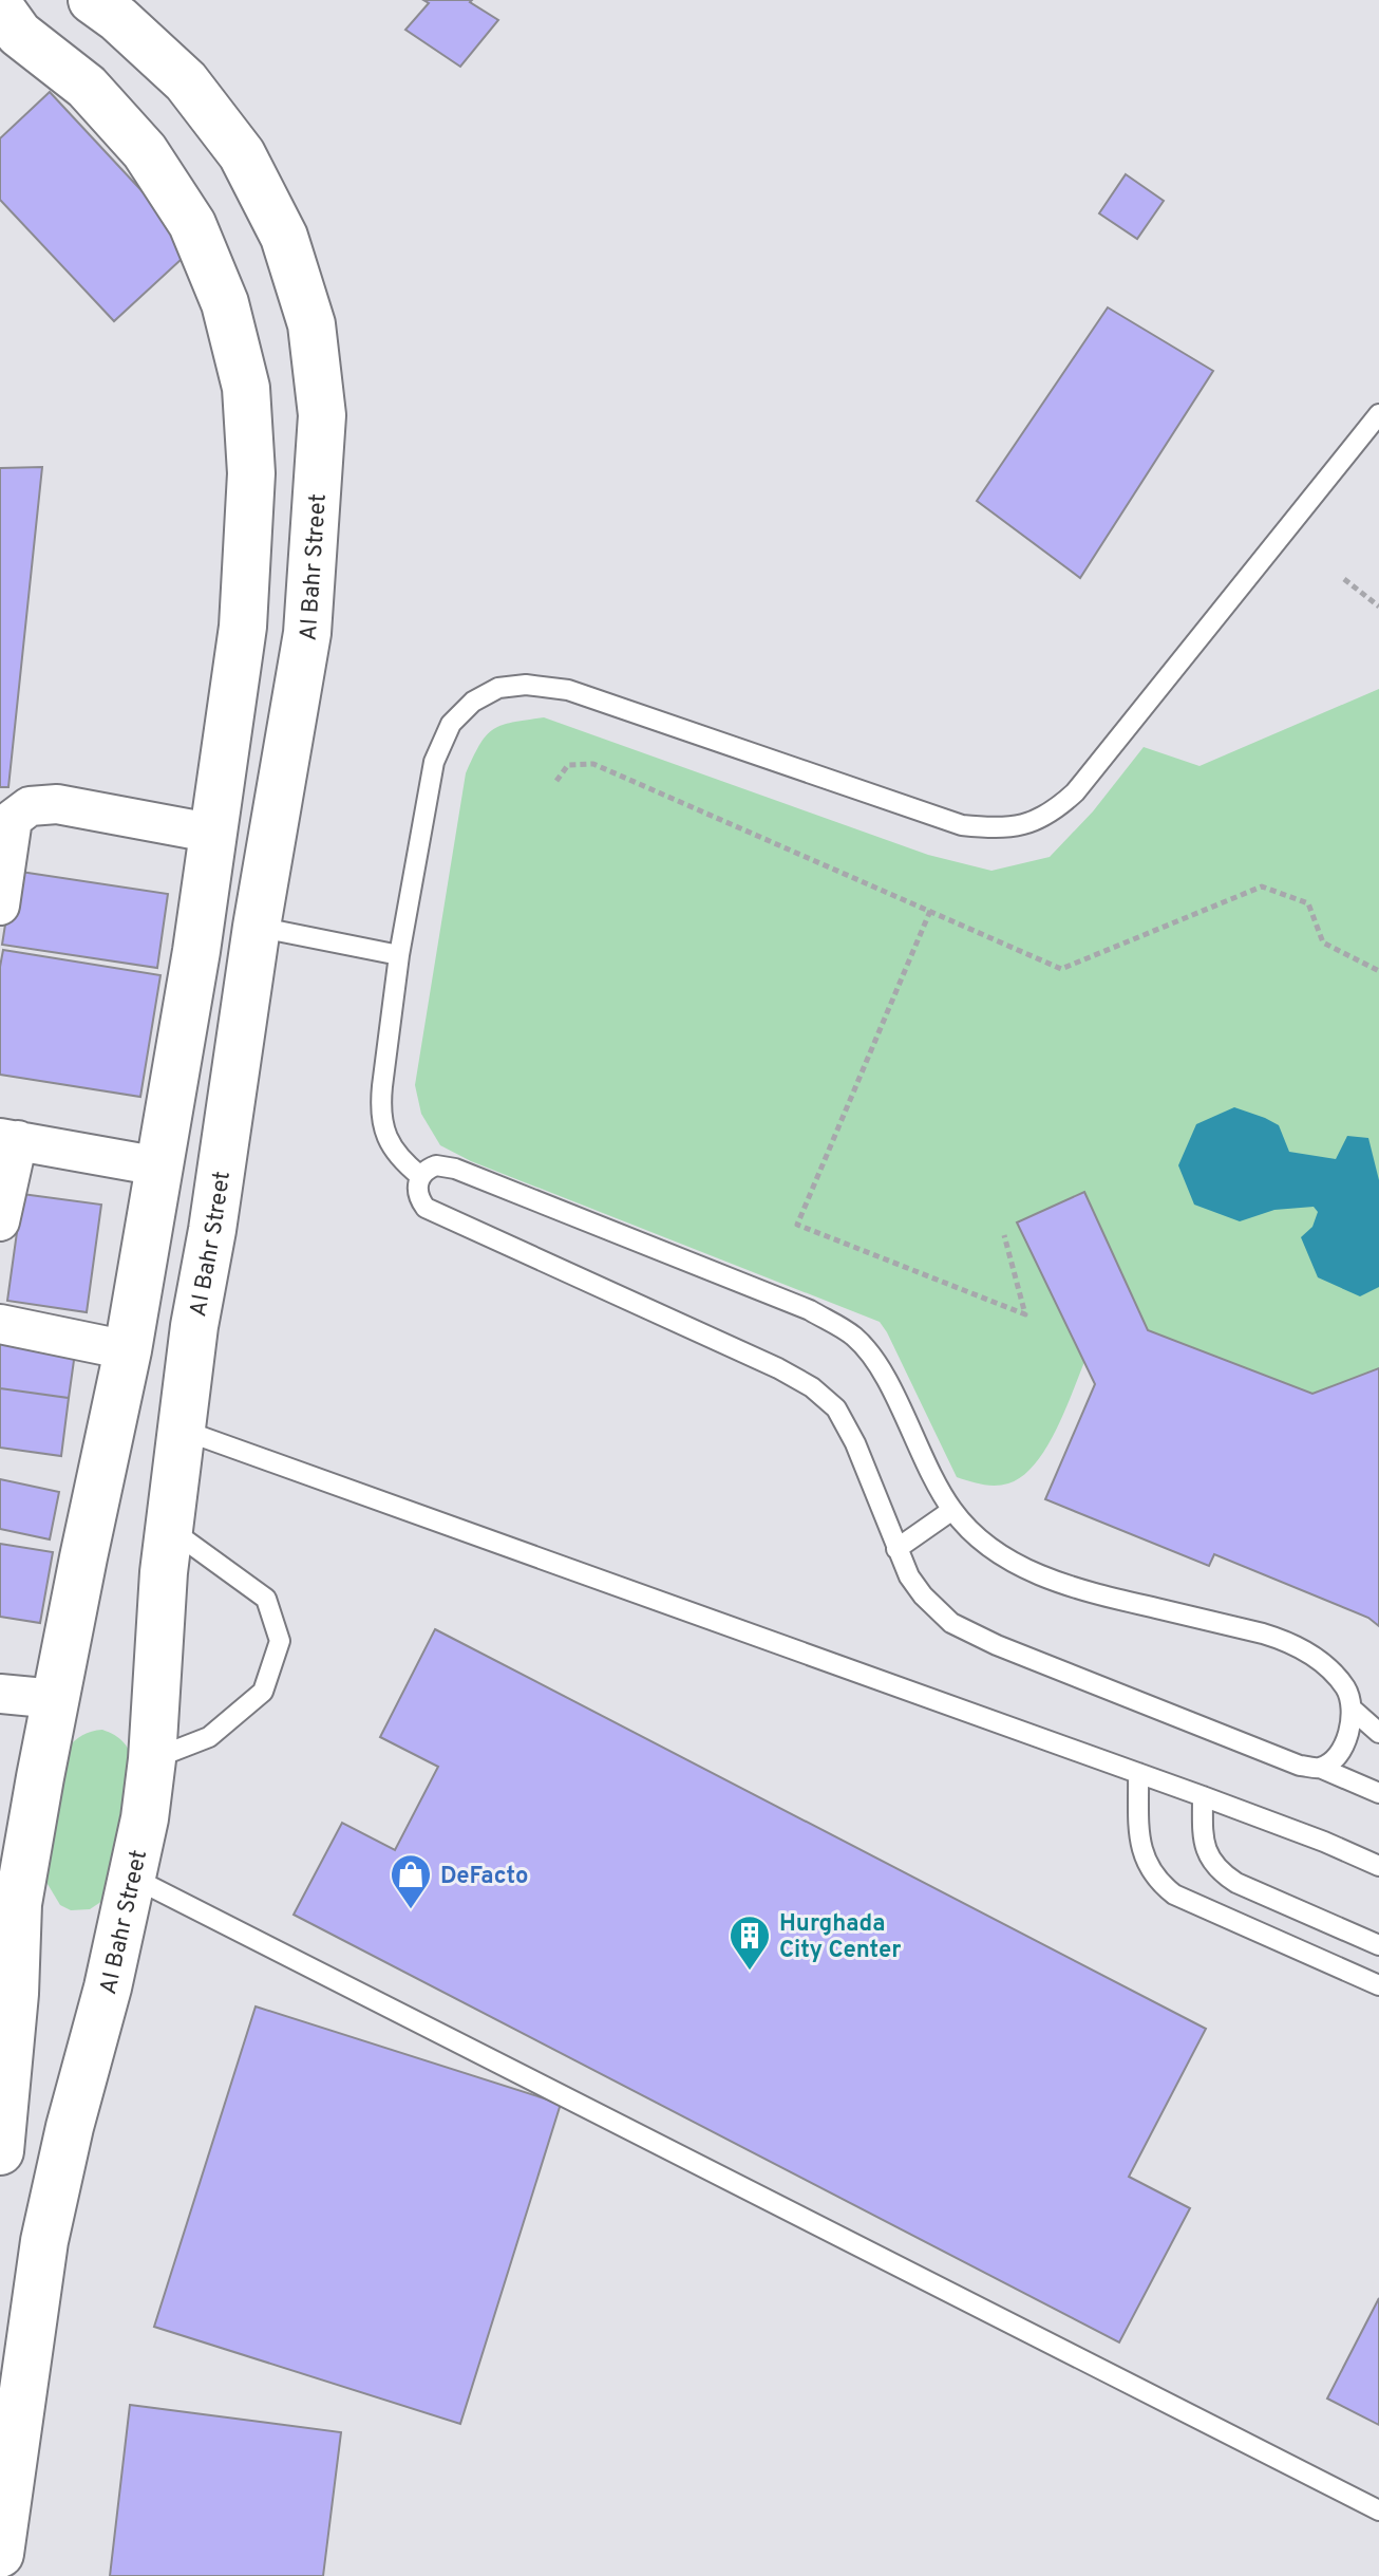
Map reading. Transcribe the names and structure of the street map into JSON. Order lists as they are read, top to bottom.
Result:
{
  "streets": {
    "main road": ["Al Bahr Street"]
  },
  "places": {
    "shop": ["DeFacto"],
    "building": ["Hurghada City Center"]
  }
}
